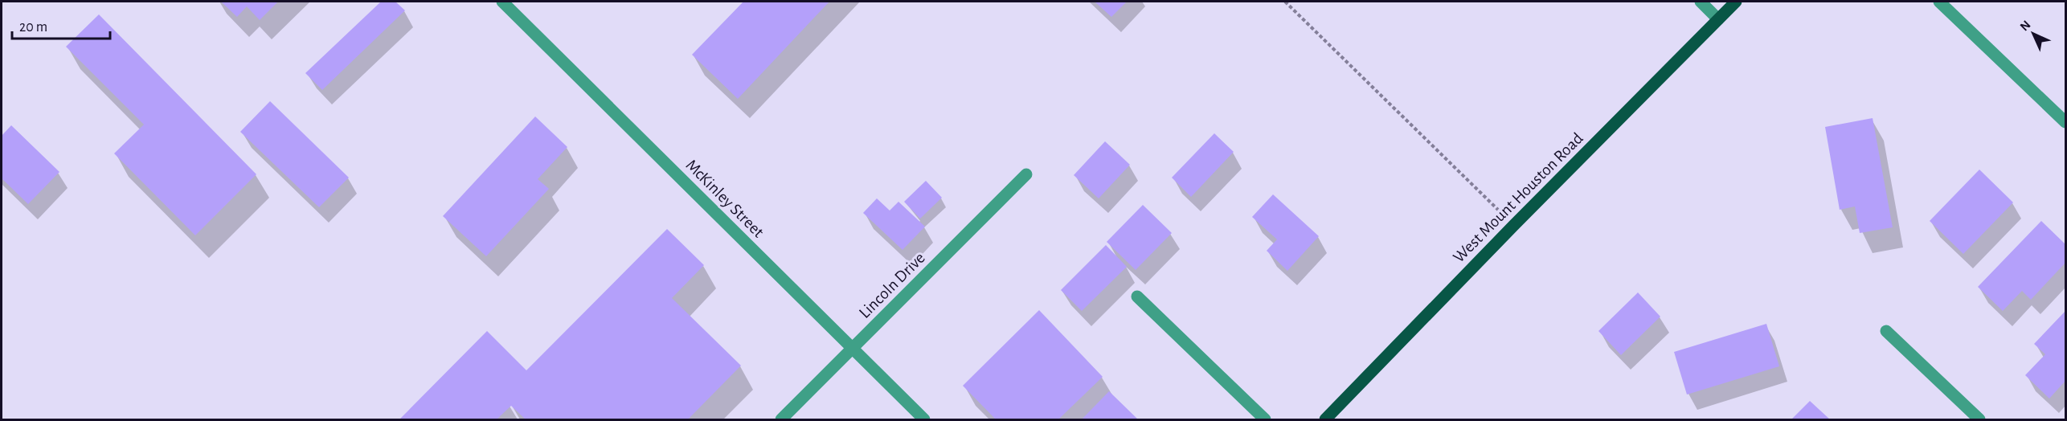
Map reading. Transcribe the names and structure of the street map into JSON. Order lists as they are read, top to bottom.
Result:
{
  "streets": {
    "main road": ["West Mount Houston Road"],
    "street": ["McKinley Street", "Lincoln Drive"]
  },
  "crossings": [
    ["McKinley Street", "Lincoln Drive"]
  ],
  "scale_bar": "20 m",
  "north": "top left"
}
